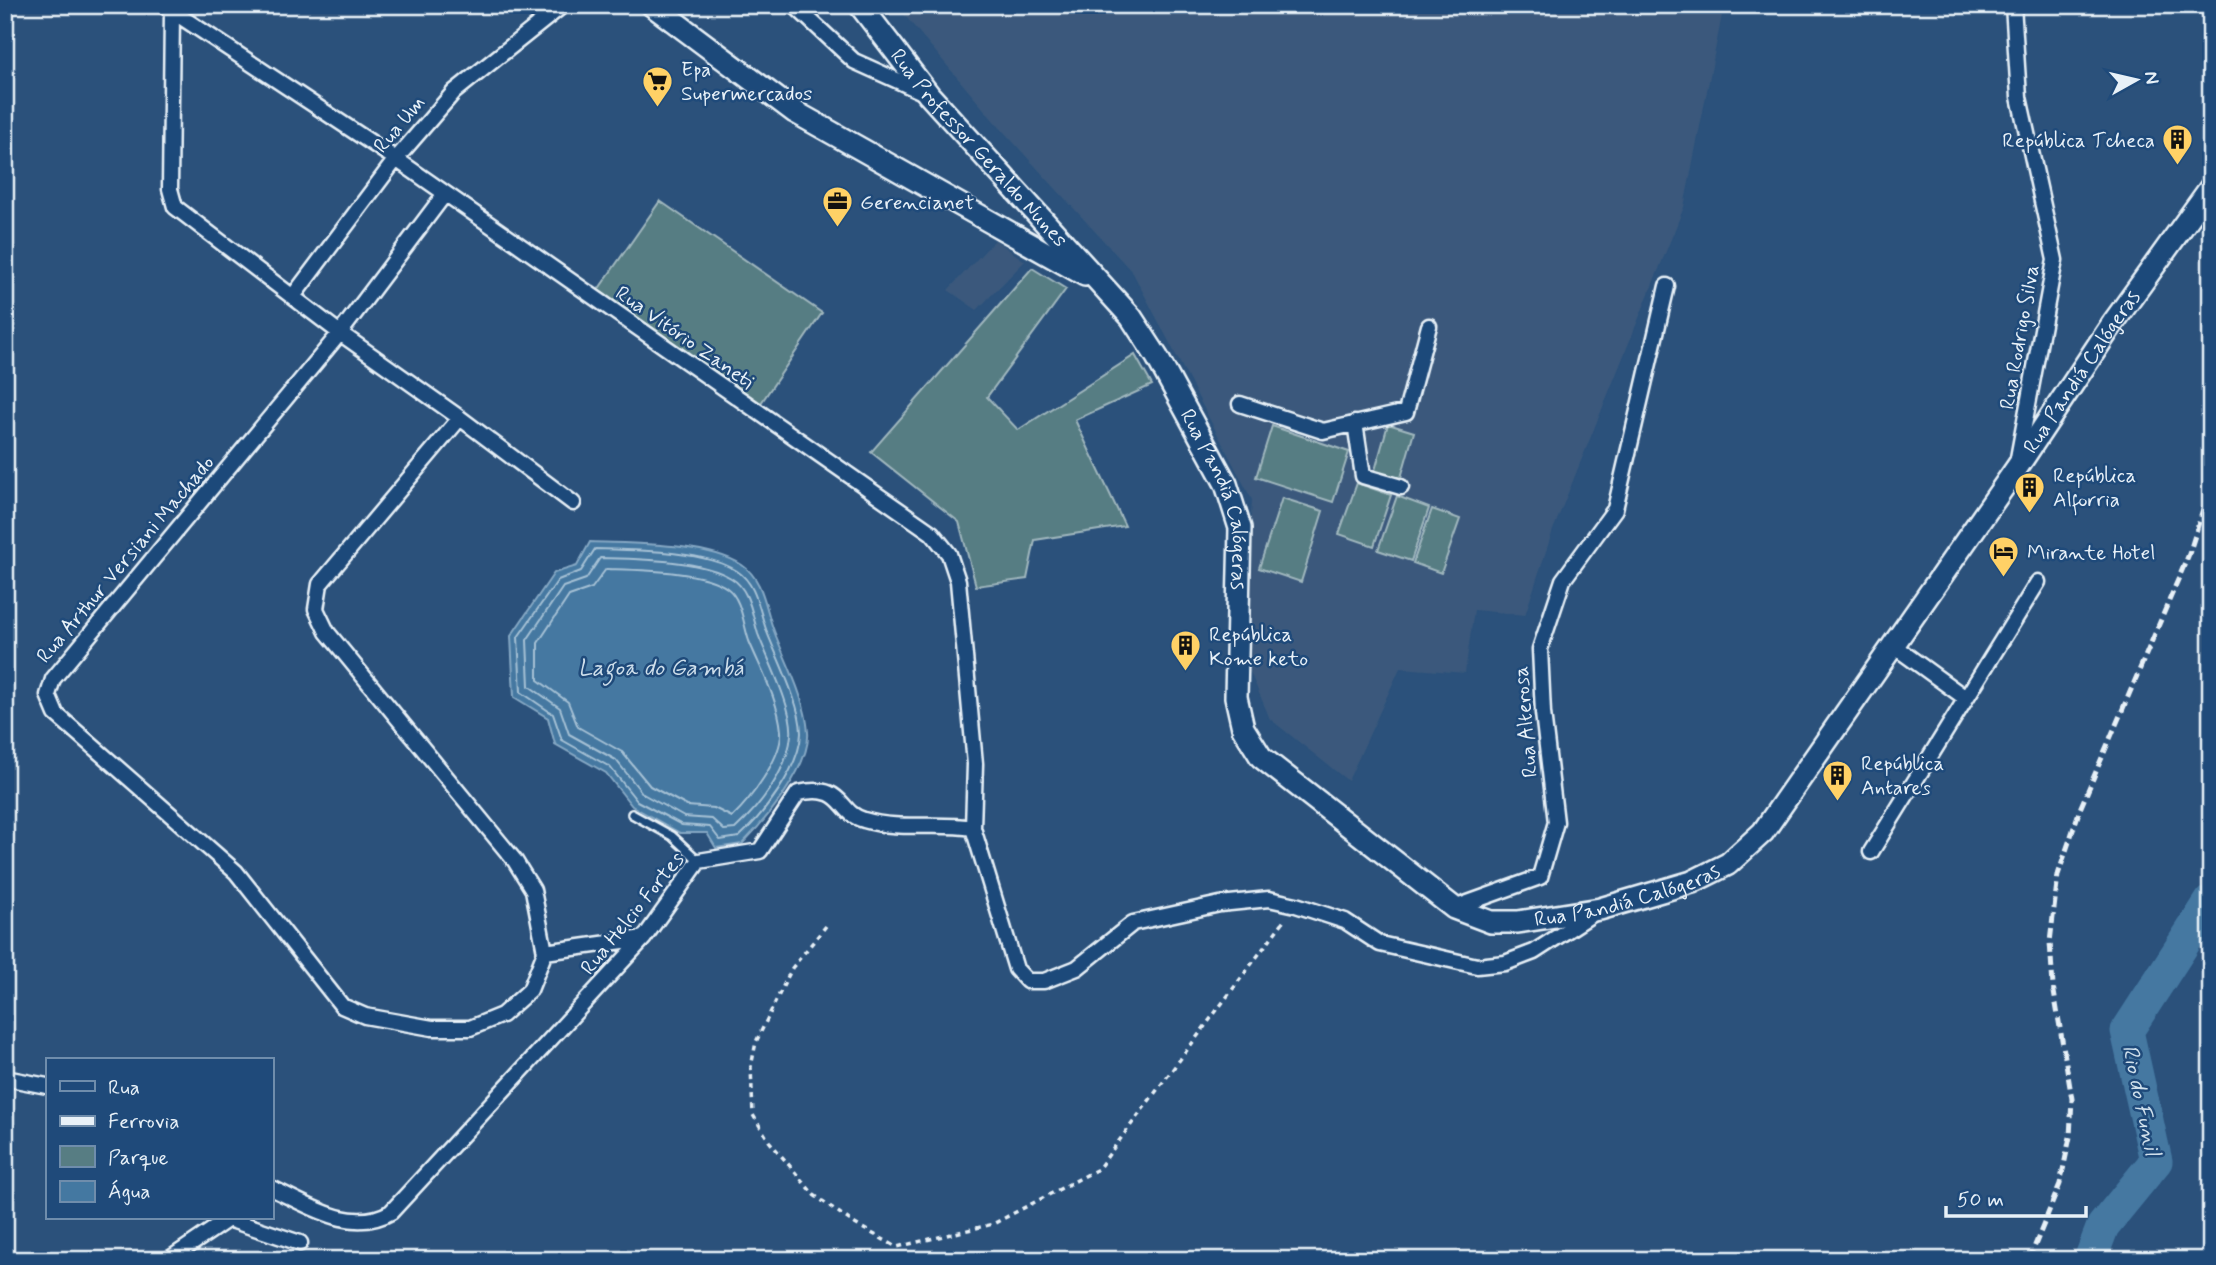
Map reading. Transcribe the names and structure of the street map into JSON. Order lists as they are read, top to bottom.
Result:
{
  "streets": {
    "street": [
      "Rua Um",
      "Rua Professor Geraldo Nunes",
      "Rua Vitório Zaneti",
      "Rua Rodrigo Silva",
      "Rua Pandiá Calógeras",
      "Rua Arthur Versiani Machado",
      "Rua Alterosa",
      "Rua Helcio Fortes"
    ]
  },
  "crossings": [
    ["Rua Um", "Rua Vitório Zaneti"],
    ["Rua Professor Geraldo Nunes", "Rua Pandiá Calógeras"],
    ["Rua Vitório Zaneti", "Rua Arthur Versiani Machado"],
    ["Rua Vitório Zaneti", "Rua Helcio Fortes"],
    ["Rua Rodrigo Silva", "Rua Pandiá Calógeras"],
    ["Rua Pandiá Calógeras", "Rua Alterosa"]
  ],
  "water": ["Lagoa do Gambá", "Rio do Funil"],
  "places": {
    "supermarket": ["Epa Supermercados"],
    "building": [
      "República Tcheca",
      "República Alforria",
      "República Kome keto",
      "República Antares"
    ],
    "office": ["Gerencianet"],
    "hotel": ["Mirante Hotel"]
  },
  "legend": [
    "Rua",
    "Ferrovia",
    "Parque",
    "Água"
  ],
  "scale_bar": "50 m",
  "north": "right"
}
